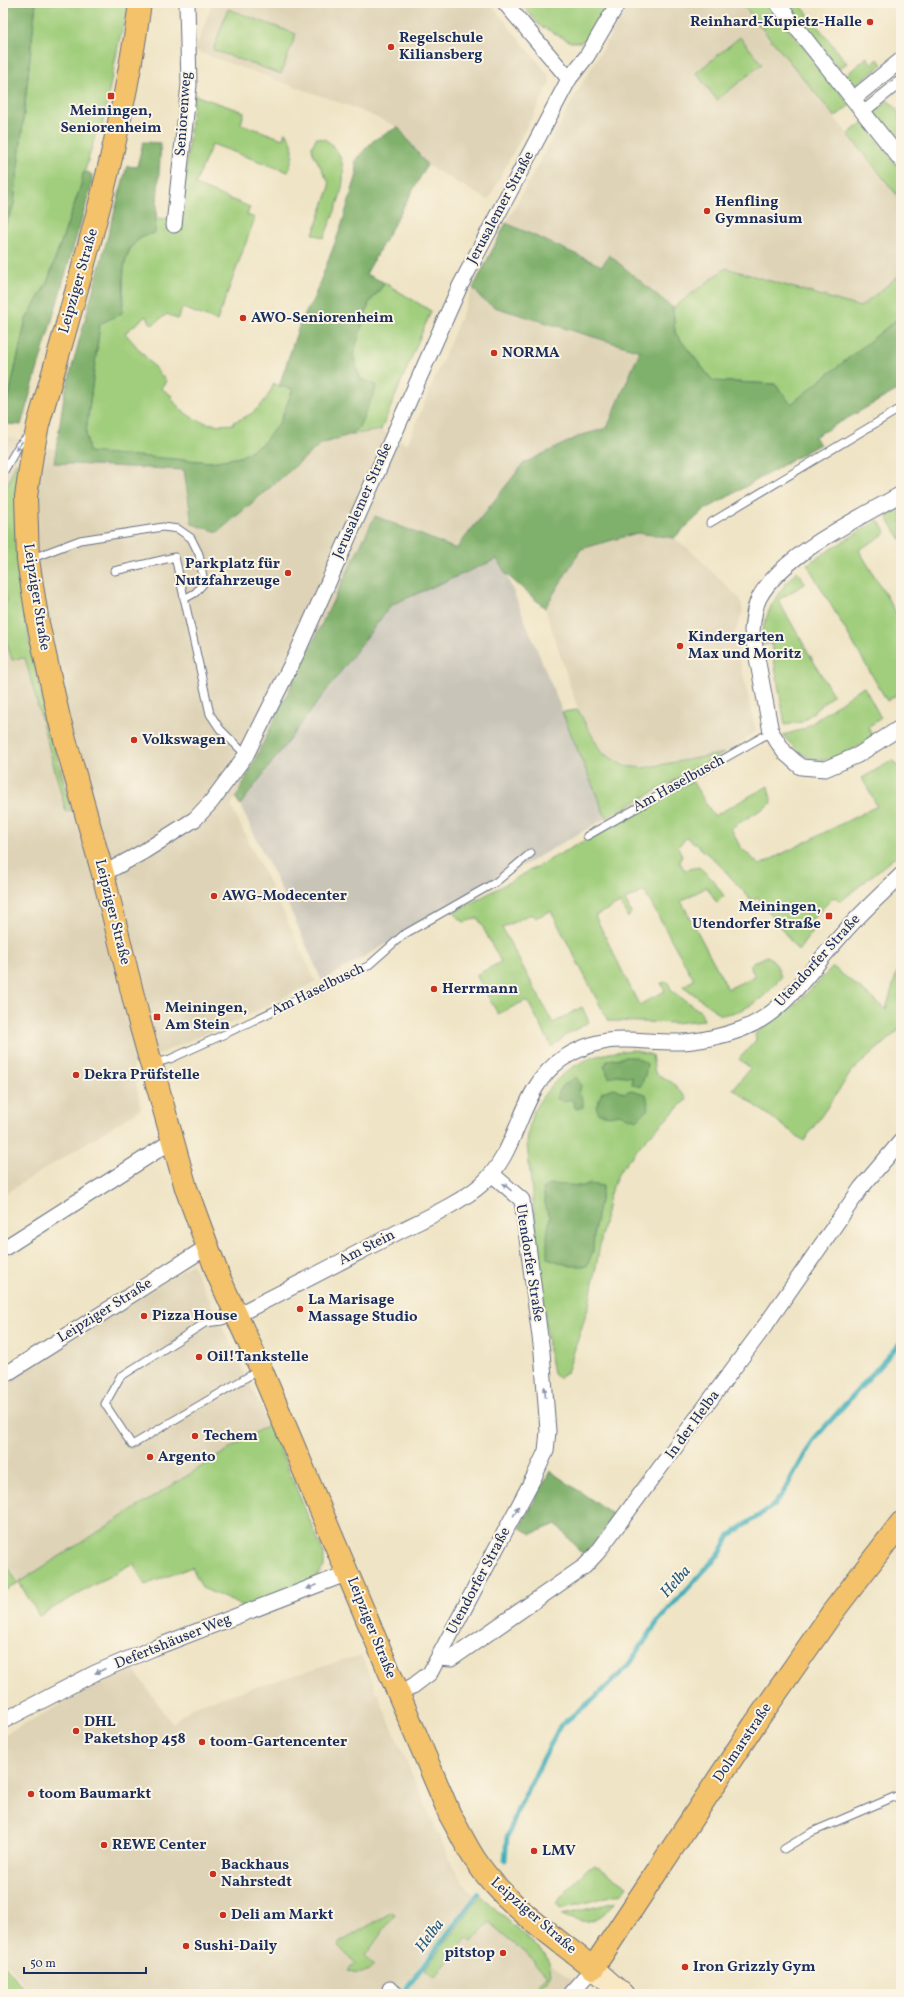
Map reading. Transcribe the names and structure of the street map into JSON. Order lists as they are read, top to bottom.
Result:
{
  "streets": {
    "main road": ["Leipziger Straße", "Dolmarstraße"],
    "street": [
      "Seniorenweg",
      "Jerusalemer Straße",
      "Utendorfer Straße",
      "Am Stein",
      "In der Helba",
      "Defertshäuser Weg"
    ],
    "lane": ["Am Haselbusch"]
  },
  "crossings": [
    ["Jerusalemer Straße", "Leipziger Straße"],
    ["Leipziger Straße", "Am Haselbusch"],
    ["Leipziger Straße", "Utendorfer Straße"],
    ["Leipziger Straße", "Am Stein"],
    ["Leipziger Straße", "Defertshäuser Weg"],
    ["Leipziger Straße", "Dolmarstraße"],
    ["Utendorfer Straße", "Am Stein"],
    ["Utendorfer Straße", "In der Helba"]
  ],
  "one_way": ["Utendorfer Straße", "Defertshäuser Weg"],
  "water": ["Helba"],
  "places": {
    "other": [
      "Reinhard-Kupietz-Halle",
      "Regelschule Kiliansberg",
      "Henfling Gymnasium",
      "AWO-Seniorenheim",
      "NORMA",
      "Parkplatz für Nutzfahrzeuge",
      "Kindergarten Max und Moritz",
      "Volkswagen",
      "AWG-Modecenter",
      "Herrmann",
      "Dekra Prüfstelle",
      "La Marisage Massage Studio",
      "Pizza House",
      "Oil!Tankstelle",
      "Techem",
      "Argento",
      "DHL Paketshop 458",
      "toom-Gartencenter",
      "toom Baumarkt",
      "REWE Center",
      "LMV",
      "Backhaus Nahrstedt",
      "Deli am Markt",
      "Sushi-Daily",
      "pitstop",
      "Iron Grizzly Gym"
    ],
    "transit": ["Meiningen, Seniorenheim", "Meiningen, Utendorfer Straße", "Meiningen, Am Stein"]
  },
  "scale_bar": "50 m"
}
